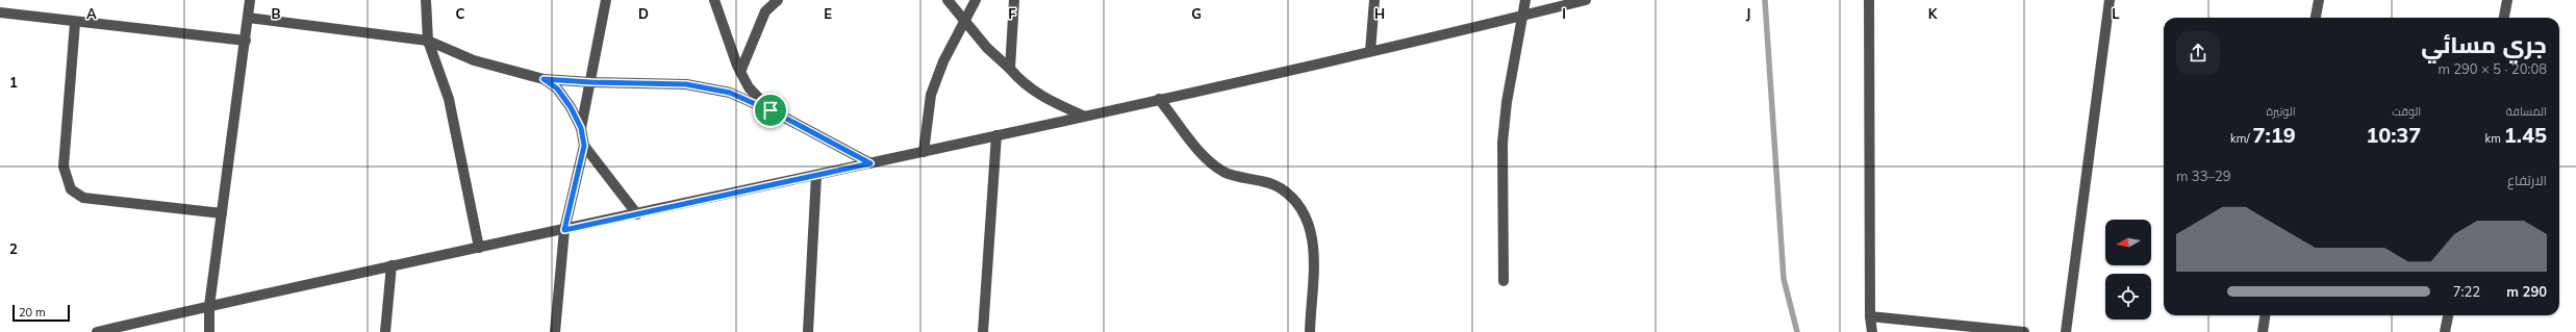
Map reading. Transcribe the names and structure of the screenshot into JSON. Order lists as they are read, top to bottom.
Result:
{
  "scale_bar": "20 m",
  "north": "left",
  "page": {
    "heading": ["جري مسائي", "20:08 · 5 × 290 m"],
    "stats": [
      ["المسافة", "1.45 km"],
      ["الوقت", "10:37"],
      ["الوتيرة", "7:19 /km"]
    ],
    "chart": ["الارتفاع", "29–33 m"],
    "list": [
      {
        "name": "290 m",
        "note": "7:22"
      }
    ],
    "scale": "20 m"
  },
  "grid": {
    "columns": [
      "A",
      "B",
      "C",
      "D",
      "E",
      "F",
      "G",
      "H",
      "I",
      "J",
      "K",
      "L"
    ],
    "rows": ["1", "2"]
  }
}
